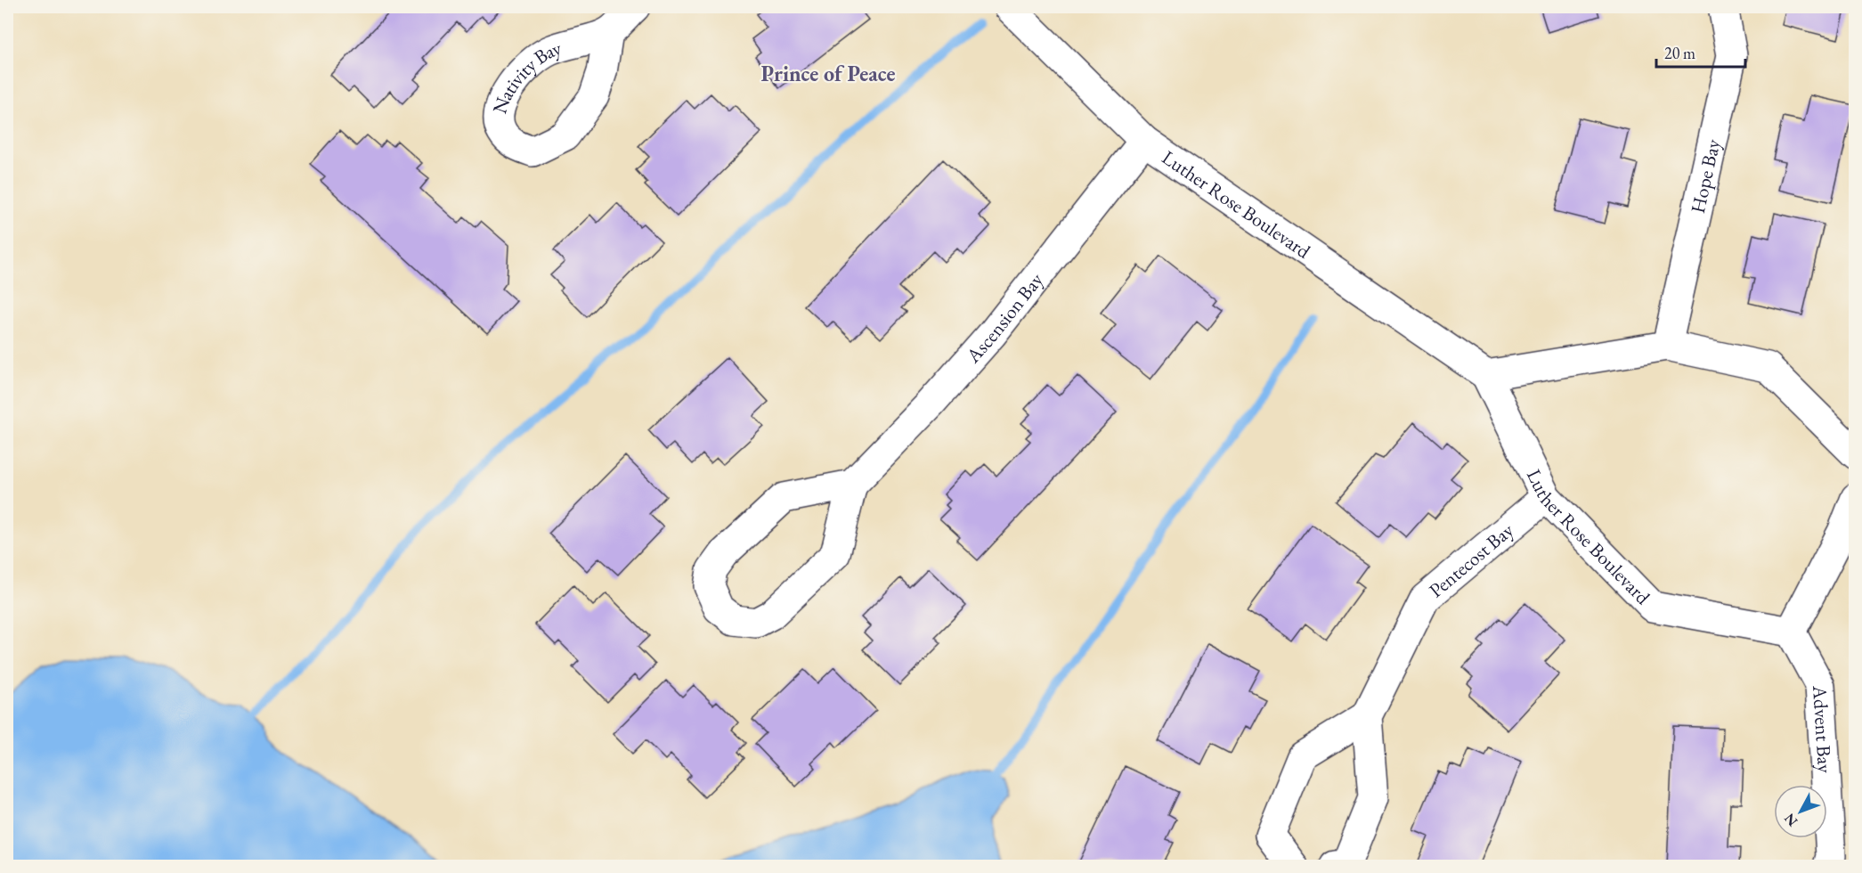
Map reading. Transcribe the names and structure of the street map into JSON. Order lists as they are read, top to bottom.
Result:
{
  "streets": {
    "street": [
      "Hope Bay",
      "Luther Rose Boulevard",
      "Ascension Bay",
      "Pentecost Bay",
      "Advent Bay"
    ]
  },
  "crossings": [
    ["Luther Rose Boulevard", "Ascension Bay"],
    ["Luther Rose Boulevard", "Pentecost Bay"],
    ["Luther Rose Boulevard", "Advent Bay"]
  ],
  "districts": ["Prince of Peace"],
  "scale_bar": "20 m",
  "north": "bottom left"
}
